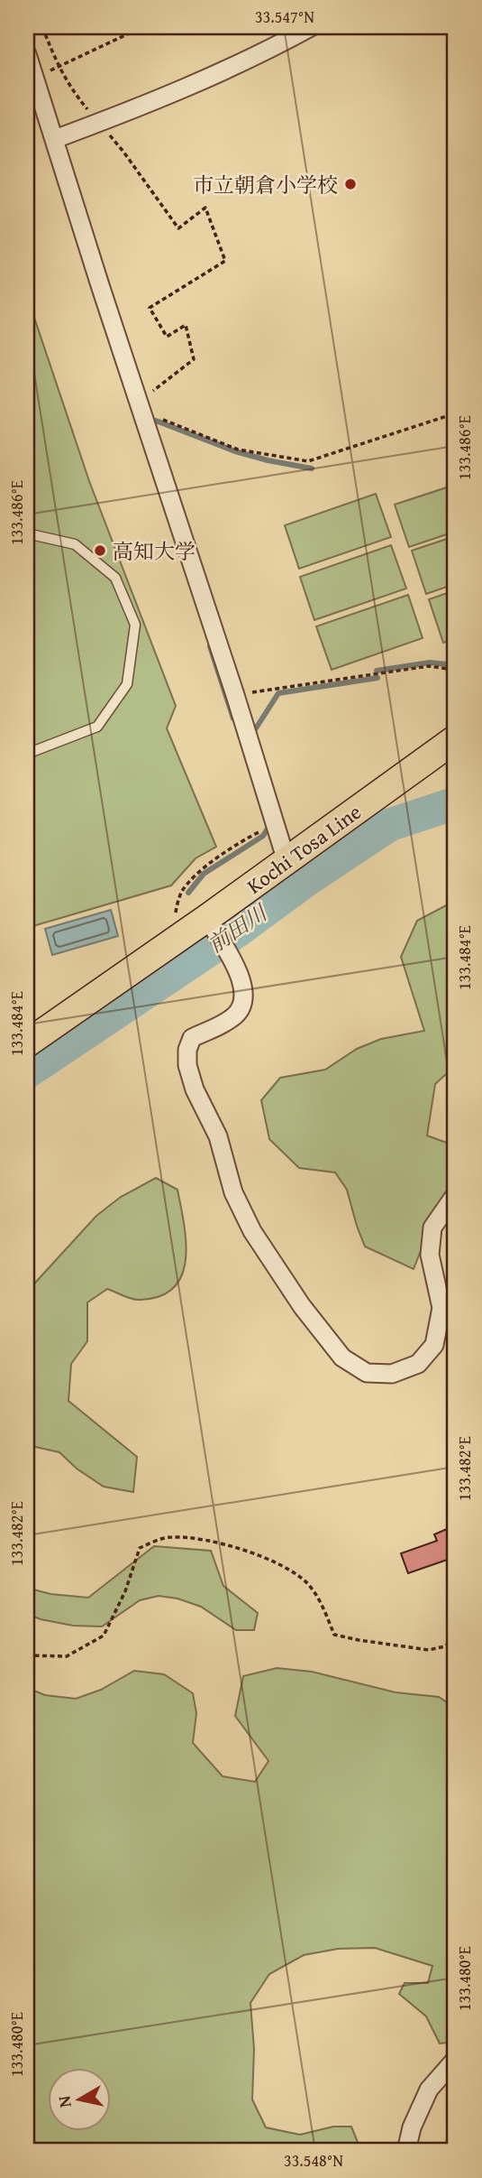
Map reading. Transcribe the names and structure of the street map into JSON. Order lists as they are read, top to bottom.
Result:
{
  "streets": {
    "main road": ["Kochi Tosa Line"]
  },
  "water": ["前田川"],
  "places": ["市立朝倉小学校", "高知大学"],
  "north": "left",
  "coordinates": [
    "33.547°N",
    "133.486°E",
    "133.484°E",
    "133.482°E",
    "133.480°E",
    "33.548°N"
  ]
}
